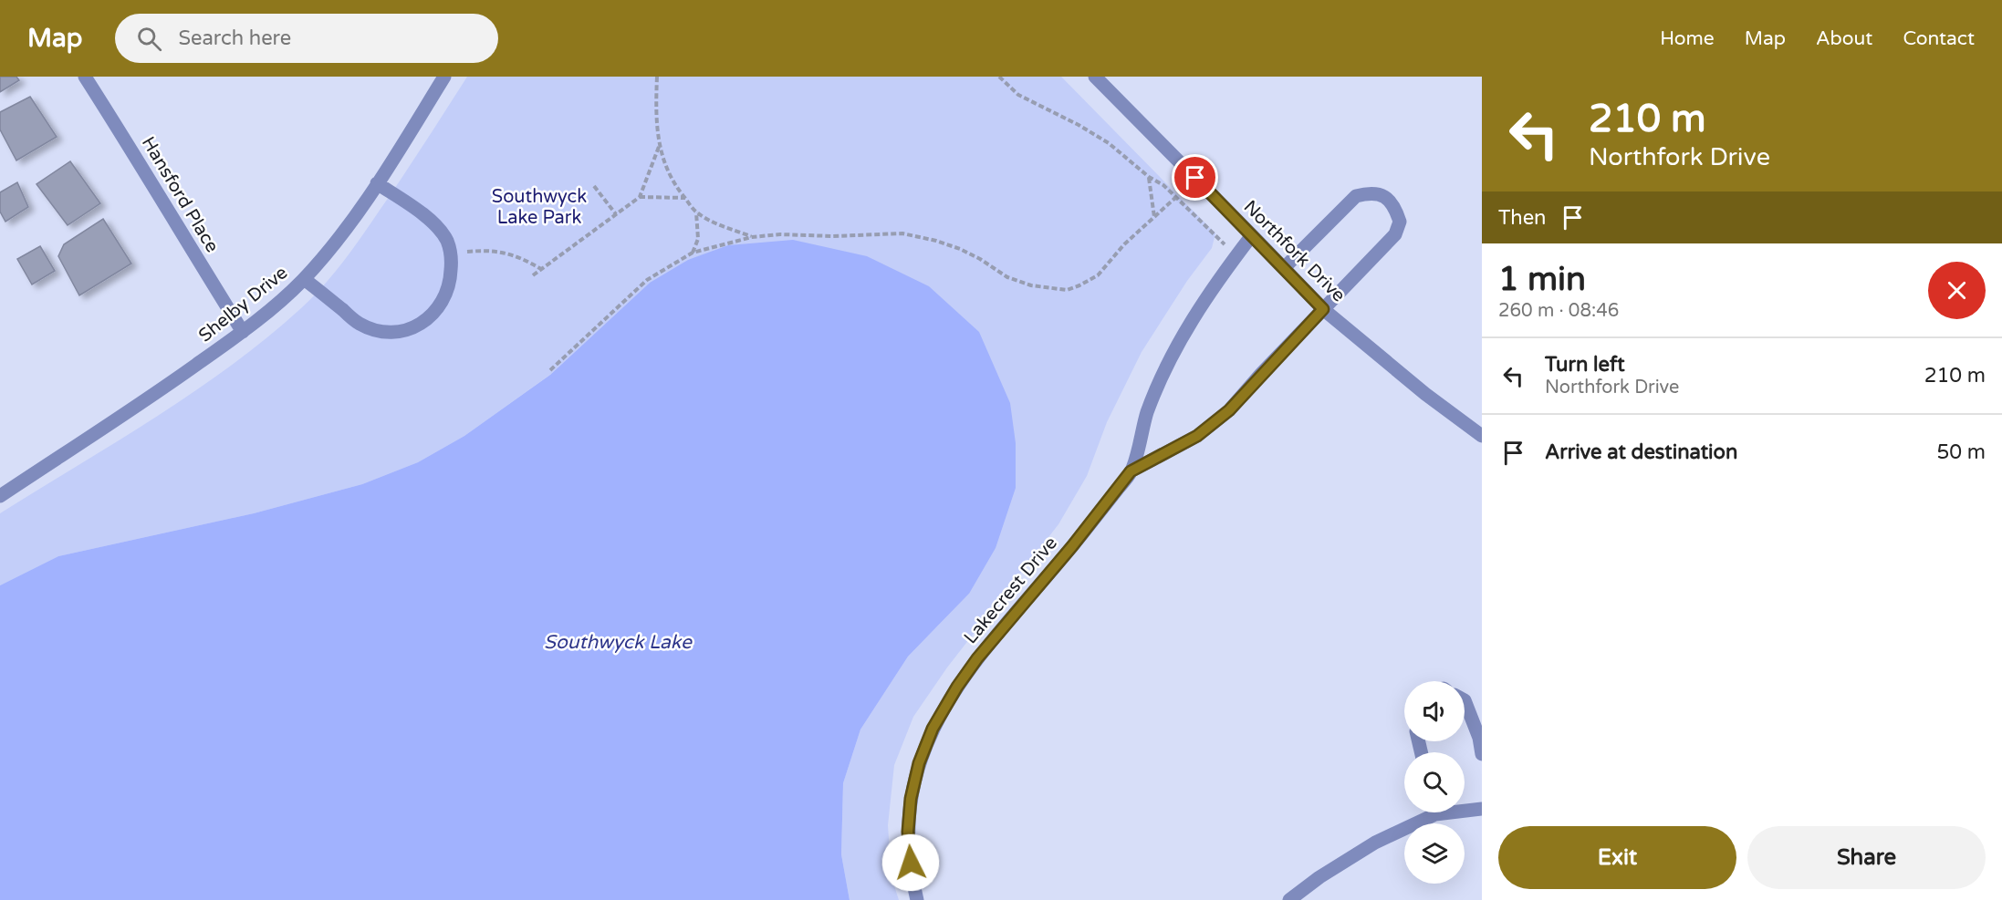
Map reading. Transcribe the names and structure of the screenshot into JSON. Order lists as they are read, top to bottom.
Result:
{
  "streets": {
    "street": [
      "Hansford Place",
      "Northfork Drive",
      "Shelby Drive",
      "Lakecrest Drive"
    ]
  },
  "crossings": [
    ["Hansford Place", "Shelby Drive"],
    ["Northfork Drive", "Lakecrest Drive"]
  ],
  "water": ["Southwyck Lake"],
  "parks": ["Southwyck Lake Park"],
  "page": {
    "header": "Map",
    "search": "Search here",
    "nav": [
      "Home",
      "Map",
      "About",
      "Contact"
    ],
    "turn": ["210 m", "Northfork Drive"],
    "then": "Then",
    "heading": ["1 min", "260 m · 08:46"],
    "list": [
      {
        "name": "Turn left",
        "note": "Northfork Drive",
        "value": "210 m"
      },
      {
        "name": "Arrive at destination",
        "value": "50 m"
      }
    ],
    "buttons": ["Exit", "Share"]
  }
}
